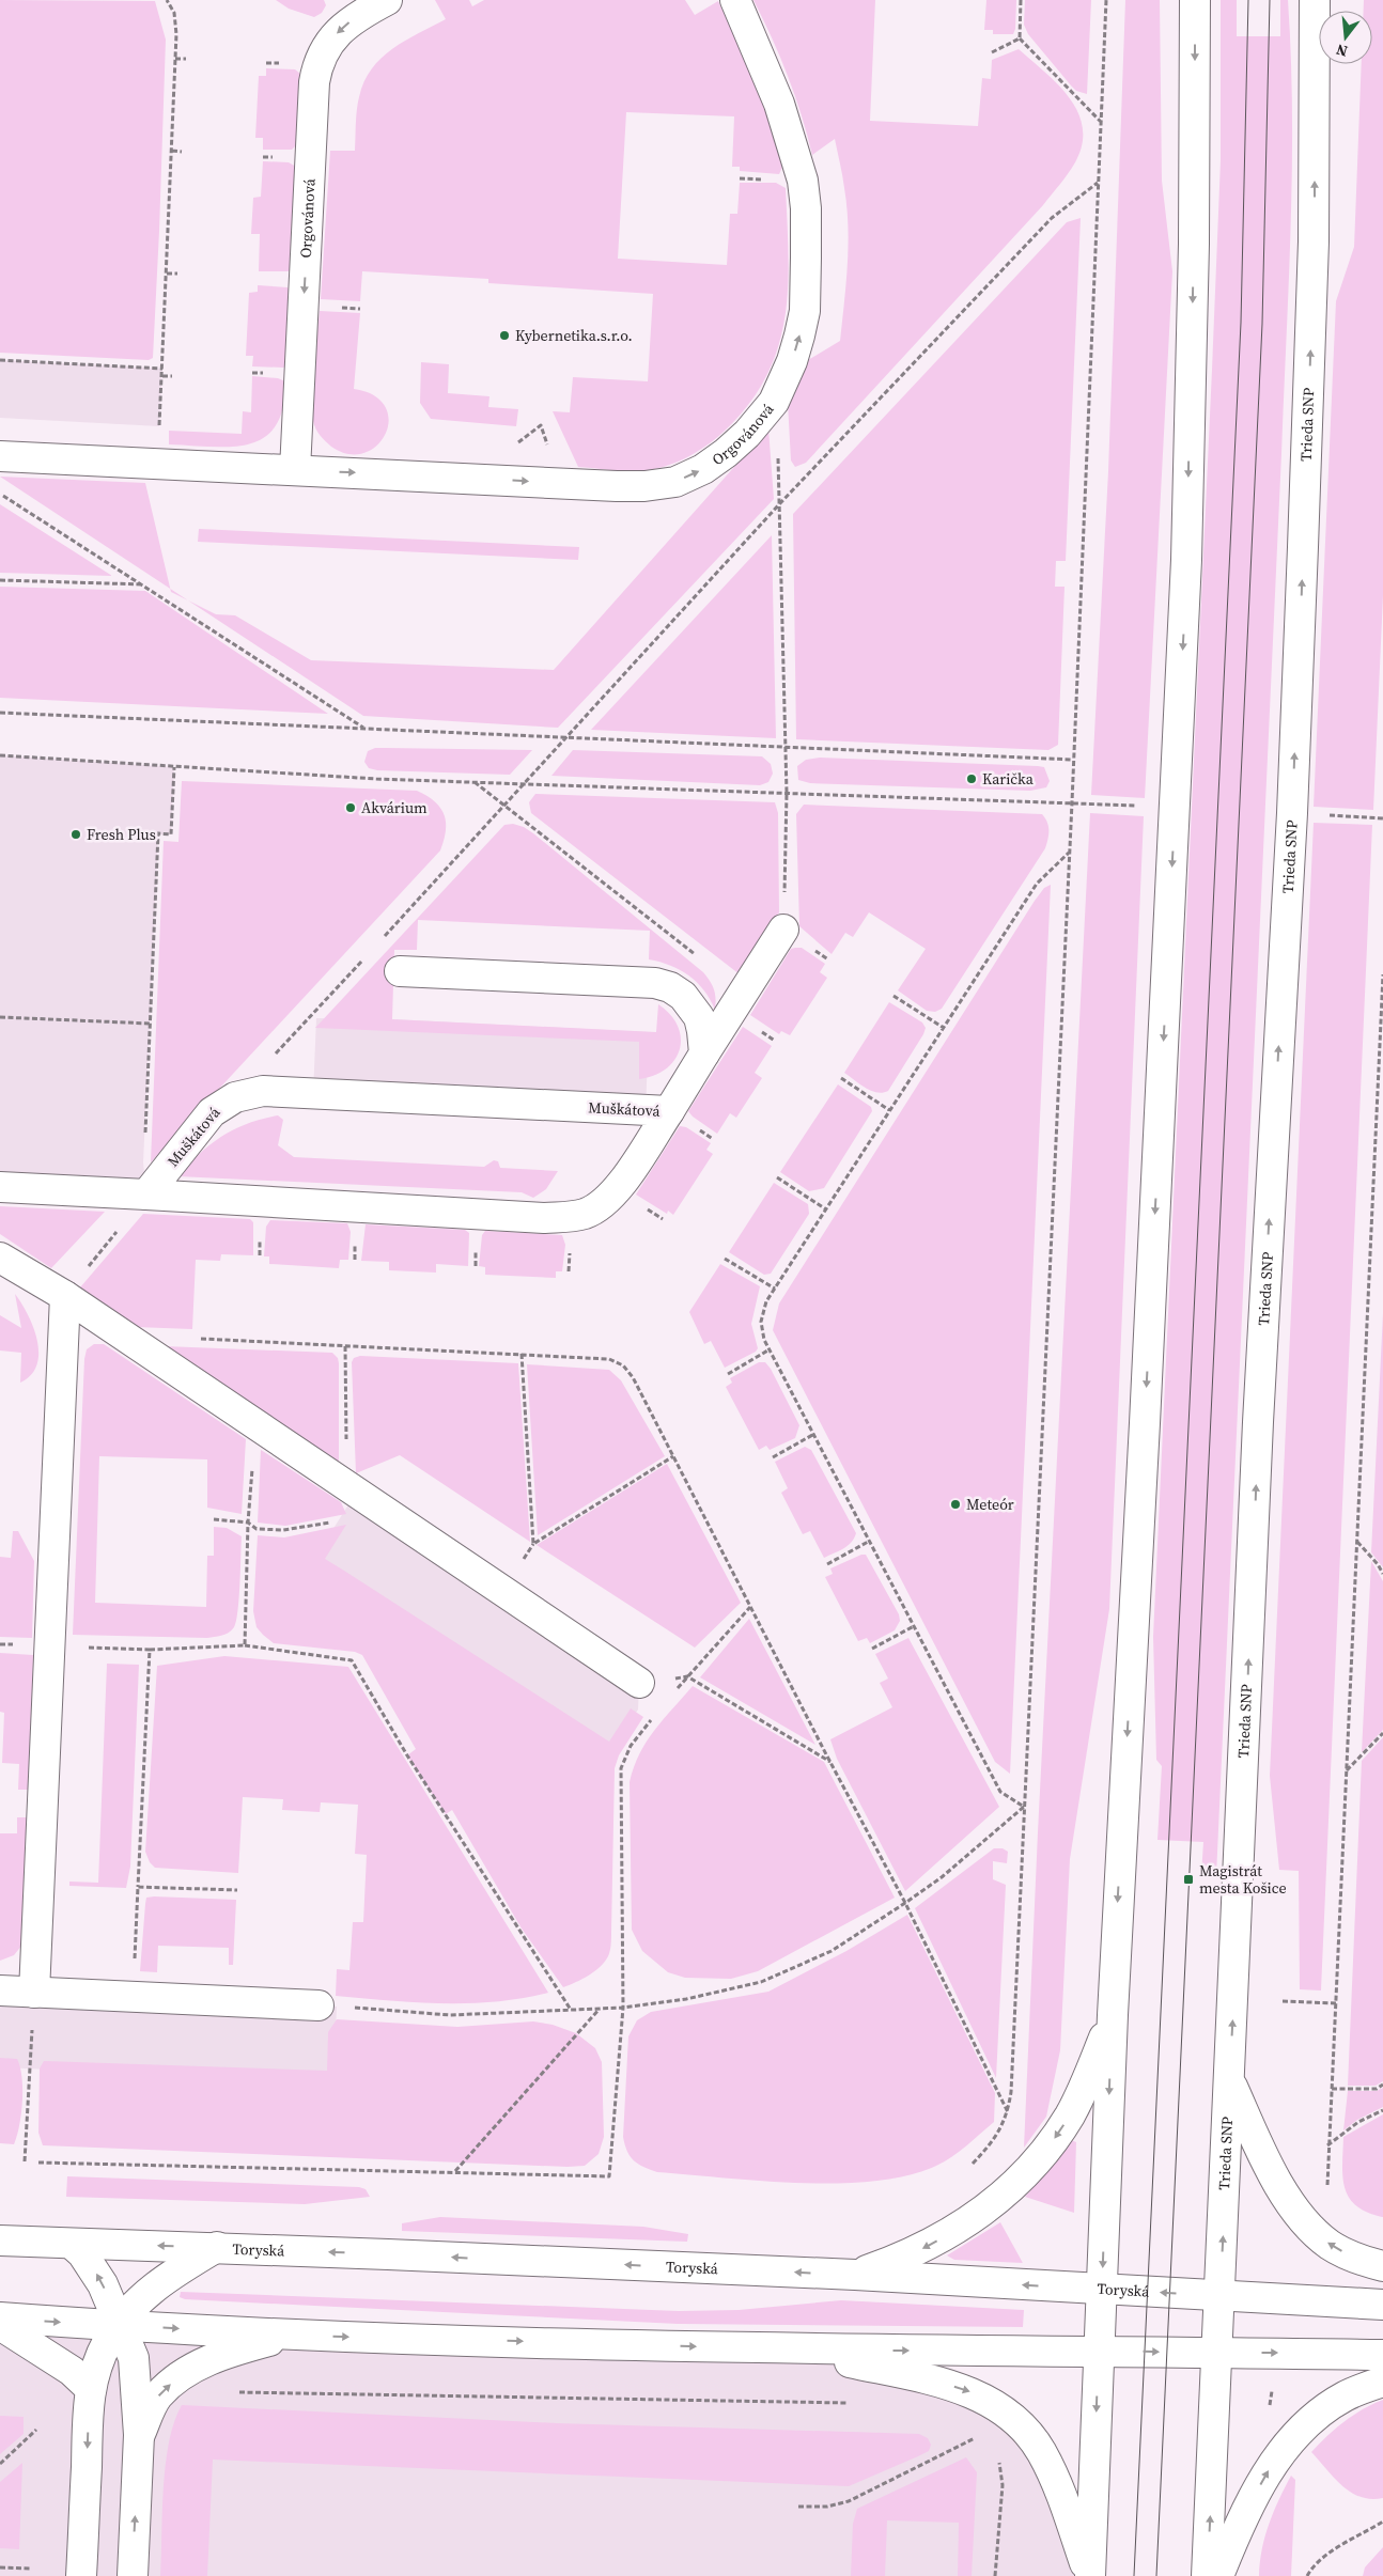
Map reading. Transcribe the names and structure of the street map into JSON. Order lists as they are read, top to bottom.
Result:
{
  "streets": {
    "street": [
      "Orgovánová",
      "Trieda SNP",
      "Muškátová",
      "Toryská"
    ]
  },
  "crossings": [
    ["Trieda SNP", "Toryská"]
  ],
  "places": {
    "other": [
      "Kybernetika.s.r.o.",
      "Karička",
      "Akvárium",
      "Fresh Plus",
      "Meteór"
    ],
    "transit": ["Magistrát mesta Košice"]
  },
  "north": "bottom"
}
